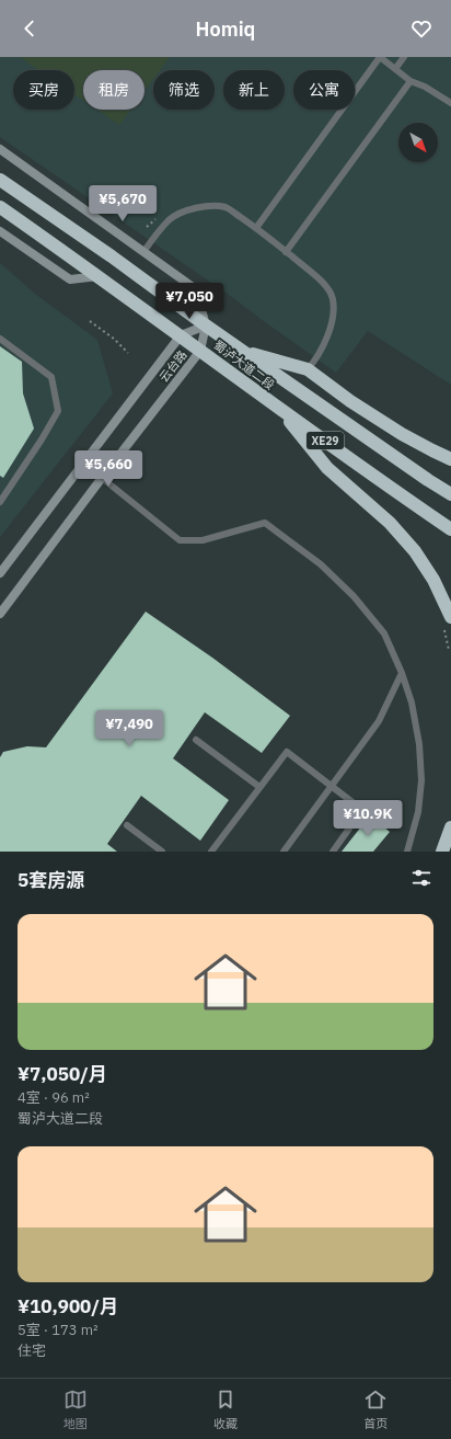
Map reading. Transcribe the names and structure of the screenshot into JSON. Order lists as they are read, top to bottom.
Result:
{
  "streets": {
    "highway": ["蜀泸大道二段", "XE29"],
    "street": ["云台路"]
  },
  "crossings": [
    ["蜀泸大道二段", "云台路"]
  ],
  "north": "bottom right",
  "page": {
    "header": "Homiq",
    "chip": [
      "买房",
      "租房",
      "筛选",
      "新上",
      "公寓"
    ],
    "price": [
      "¥5,670",
      "¥7,050",
      "¥5,660",
      "¥7,490",
      "¥10.9K"
    ],
    "heading": "5套房源",
    "list": [
      {
        "name": "¥7,050/月",
        "note": "4室 · 96 m² · 蜀泸大道二段"
      },
      {
        "name": "¥10,900/月",
        "note": "5室 · 173 m² · 住宅"
      }
    ],
    "tabs": ["地图", "收藏", "首页"]
  }
}
